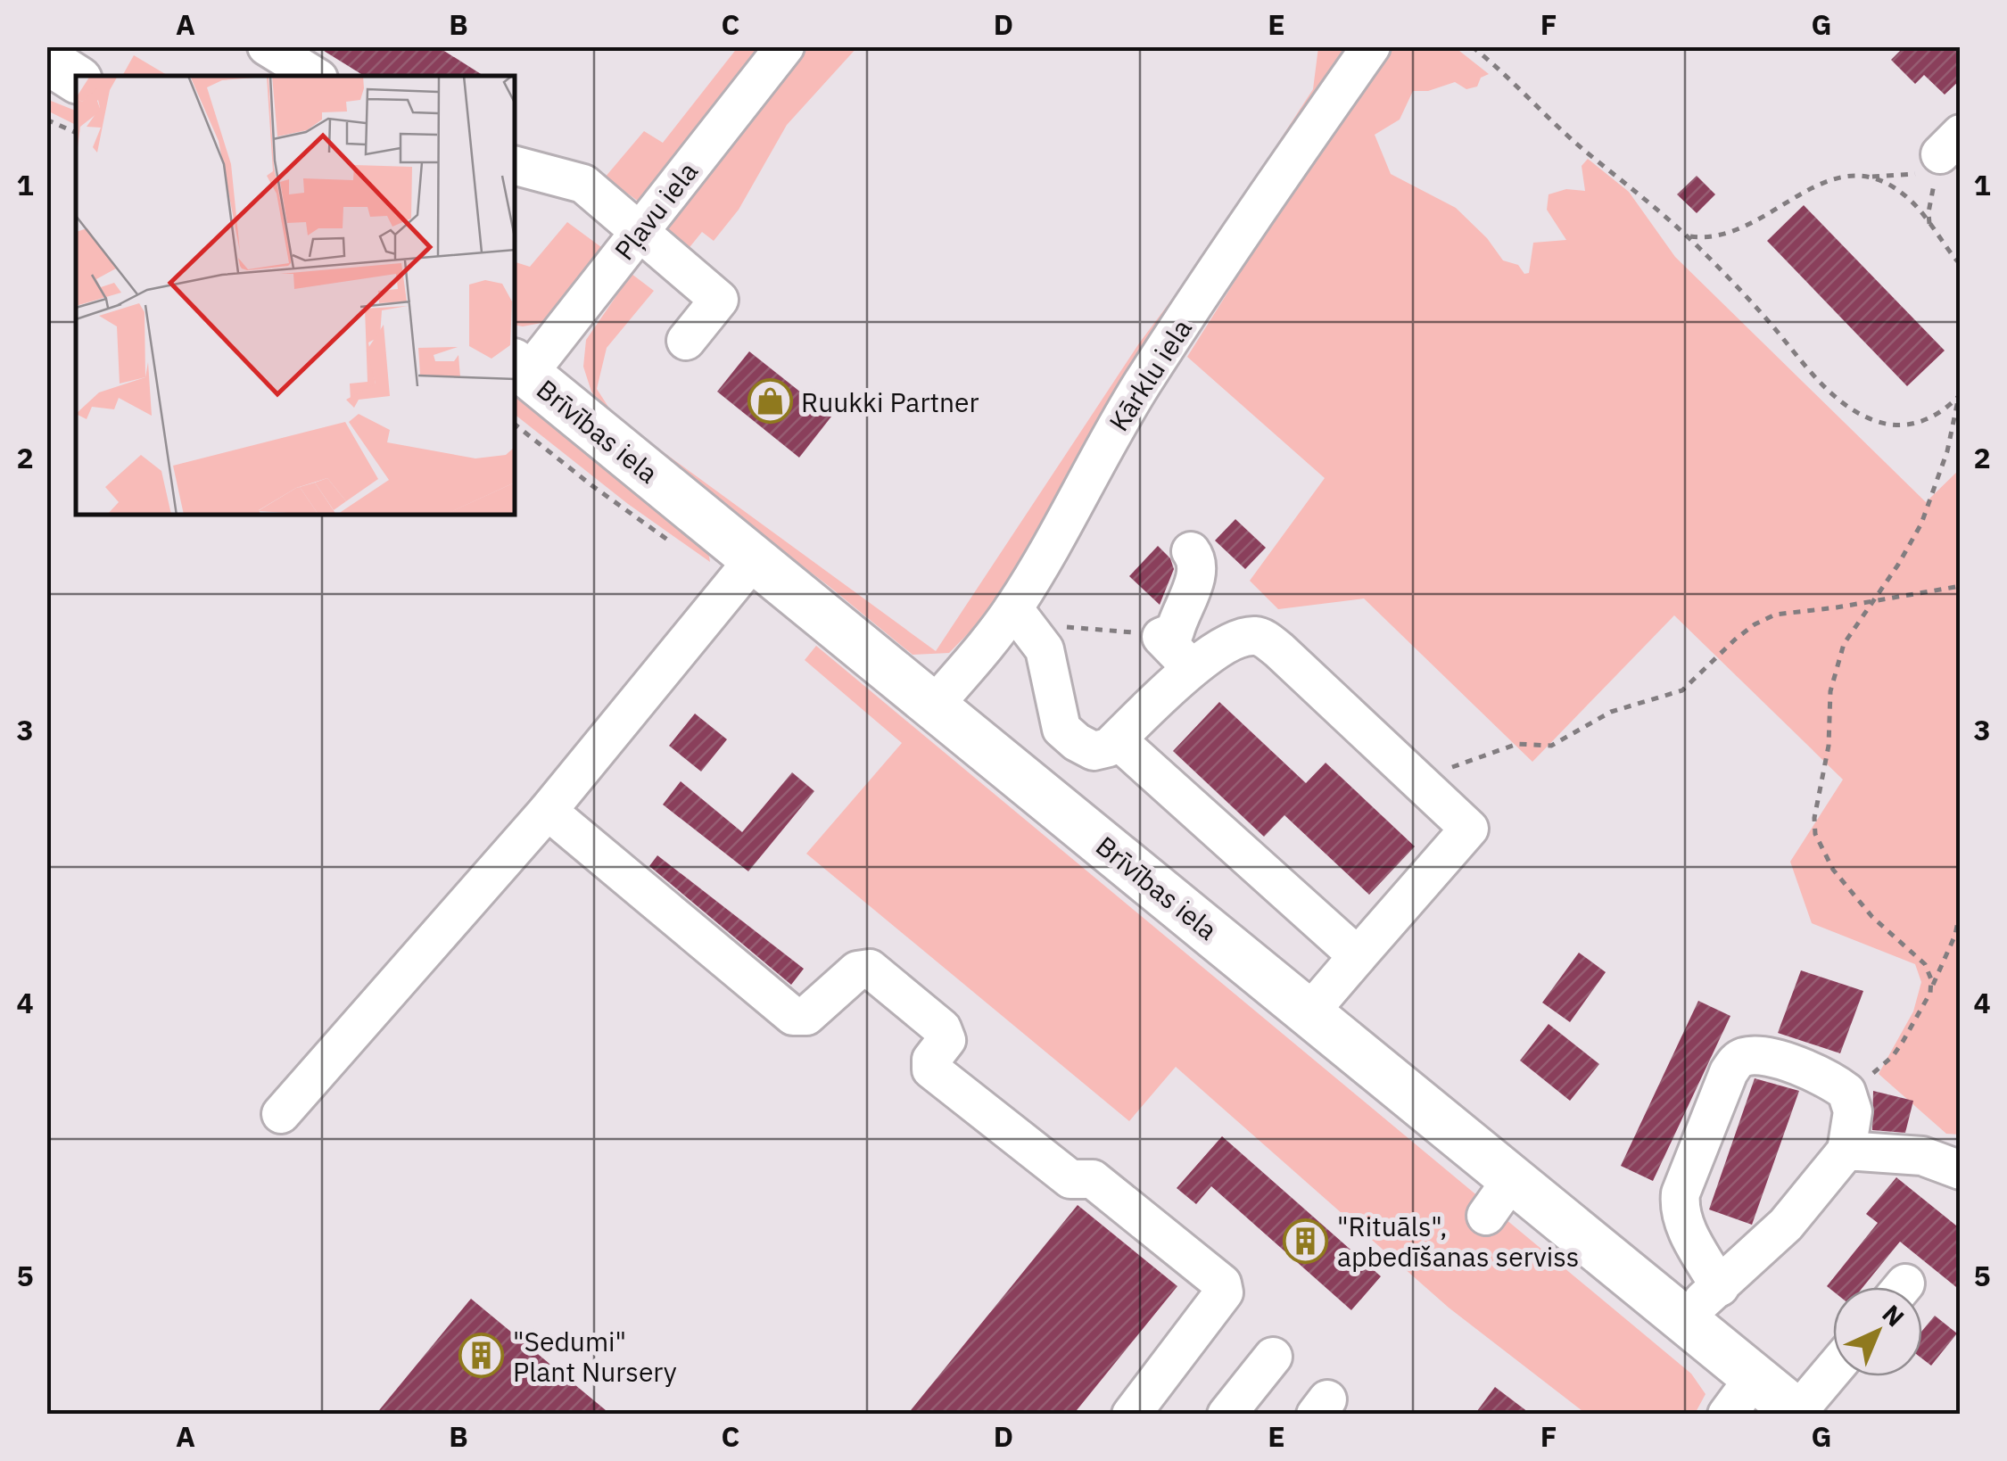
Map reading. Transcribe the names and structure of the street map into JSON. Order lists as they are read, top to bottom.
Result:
{
  "streets": {
    "main road": ["Brīvības iela"],
    "street": ["Pļavu iela", "Kārklu iela"]
  },
  "crossings": [
    ["Pļavu iela", "Brīvības iela"],
    ["Kārklu iela", "Brīvības iela"]
  ],
  "places": {
    "shop": ["Ruukki Partner"],
    "building": ["\"Rituāls\", apbedīšanas serviss", "\"Sedumi\" Plant Nursery"]
  },
  "north": "top right",
  "grid": {
    "columns": [
      "A",
      "B",
      "C",
      "D",
      "E",
      "F",
      "G"
    ],
    "rows": [
      "1",
      "2",
      "3",
      "4",
      "5"
    ]
  }
}
